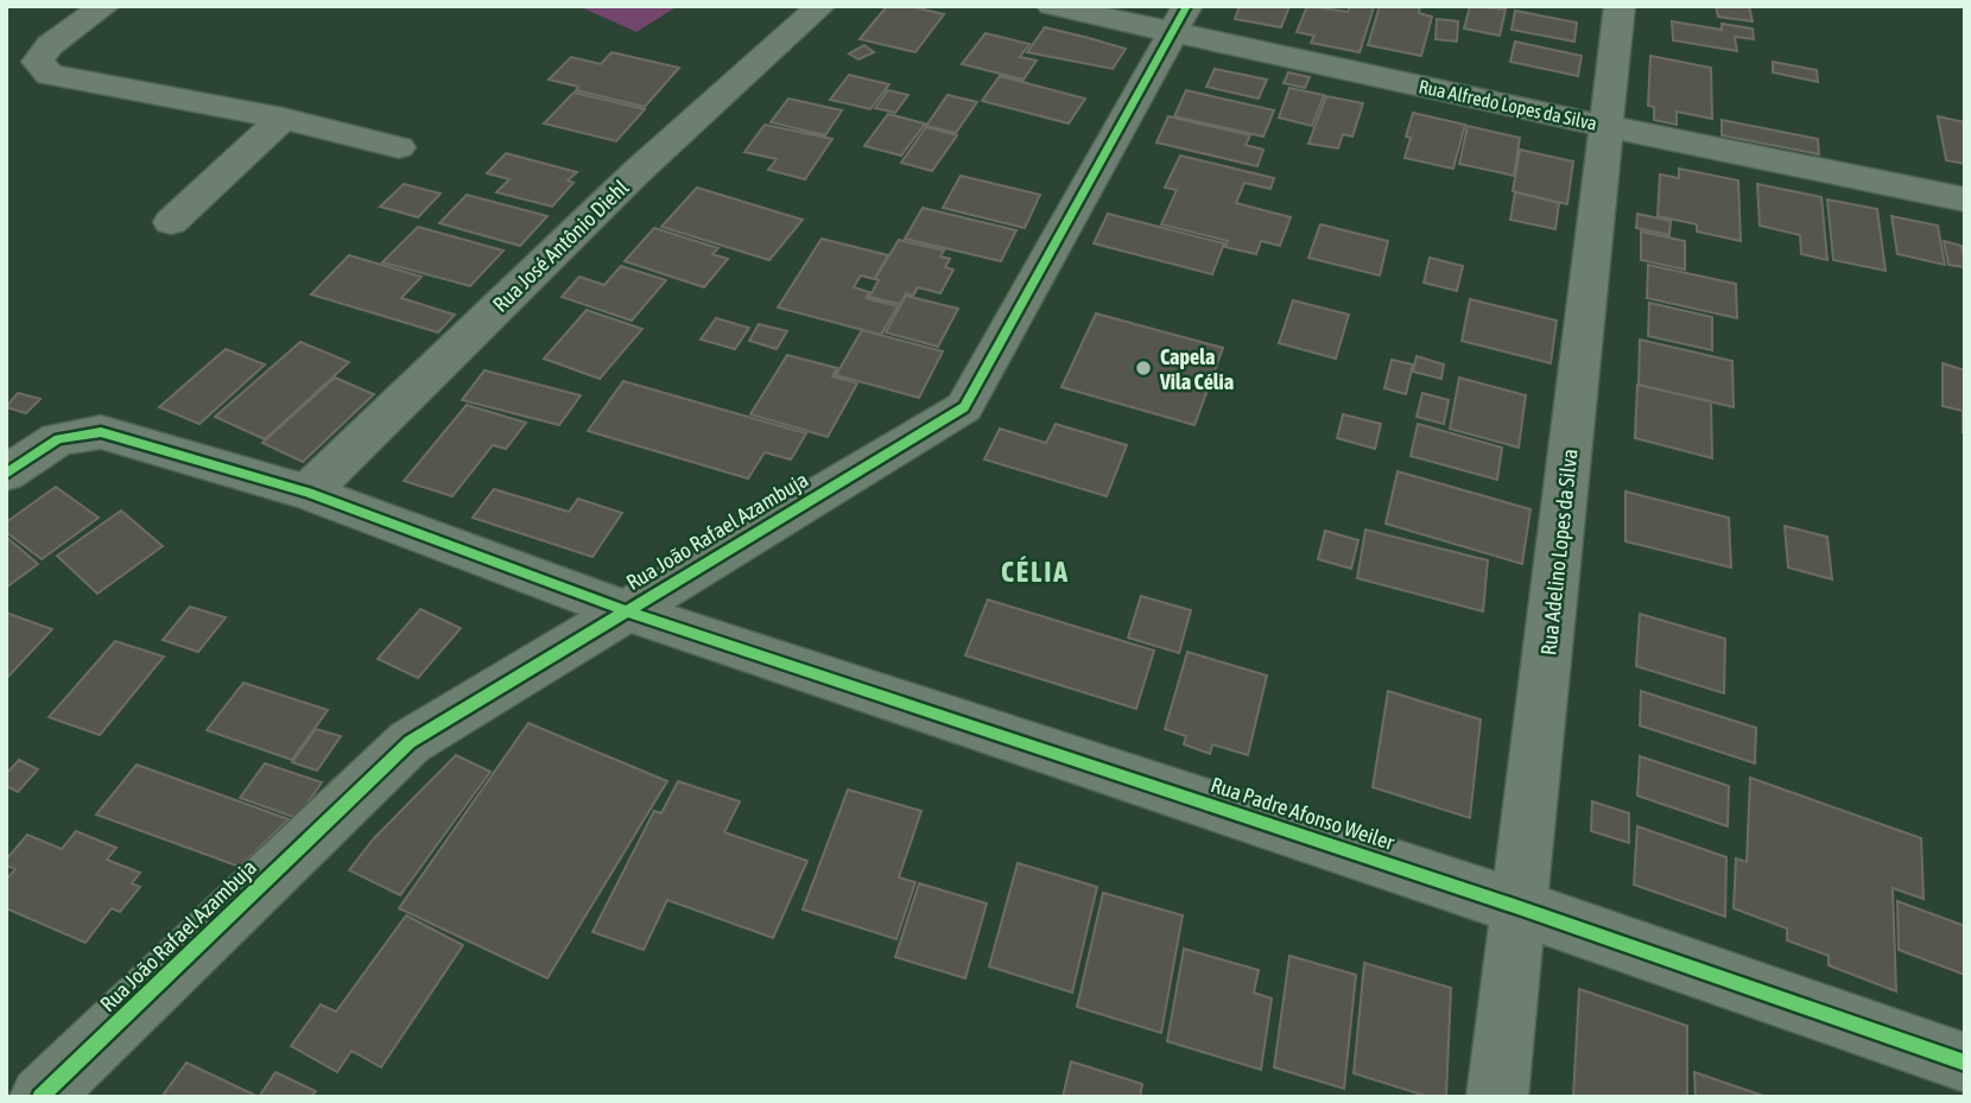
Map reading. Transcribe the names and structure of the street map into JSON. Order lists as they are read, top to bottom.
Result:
{
  "streets": {
    "street": [
      "Rua Alfredo Lopes da Silva",
      "Rua José Antônio Diehl",
      "Rua João Rafael Azambuja",
      "Rua Adelino Lopes da Silva",
      "Rua Padre Afonso Weiler"
    ]
  },
  "crossings": [
    ["Rua Alfredo Lopes da Silva", "Rua João Rafael Azambuja"],
    ["Rua Alfredo Lopes da Silva", "Rua Adelino Lopes da Silva"],
    ["Rua José Antônio Diehl", "Rua Padre Afonso Weiler"],
    ["Rua João Rafael Azambuja", "Rua Padre Afonso Weiler"],
    ["Rua Adelino Lopes da Silva", "Rua Padre Afonso Weiler"]
  ],
  "districts": ["CÉLIA"],
  "places": ["Capela Vila Célia"]
}
